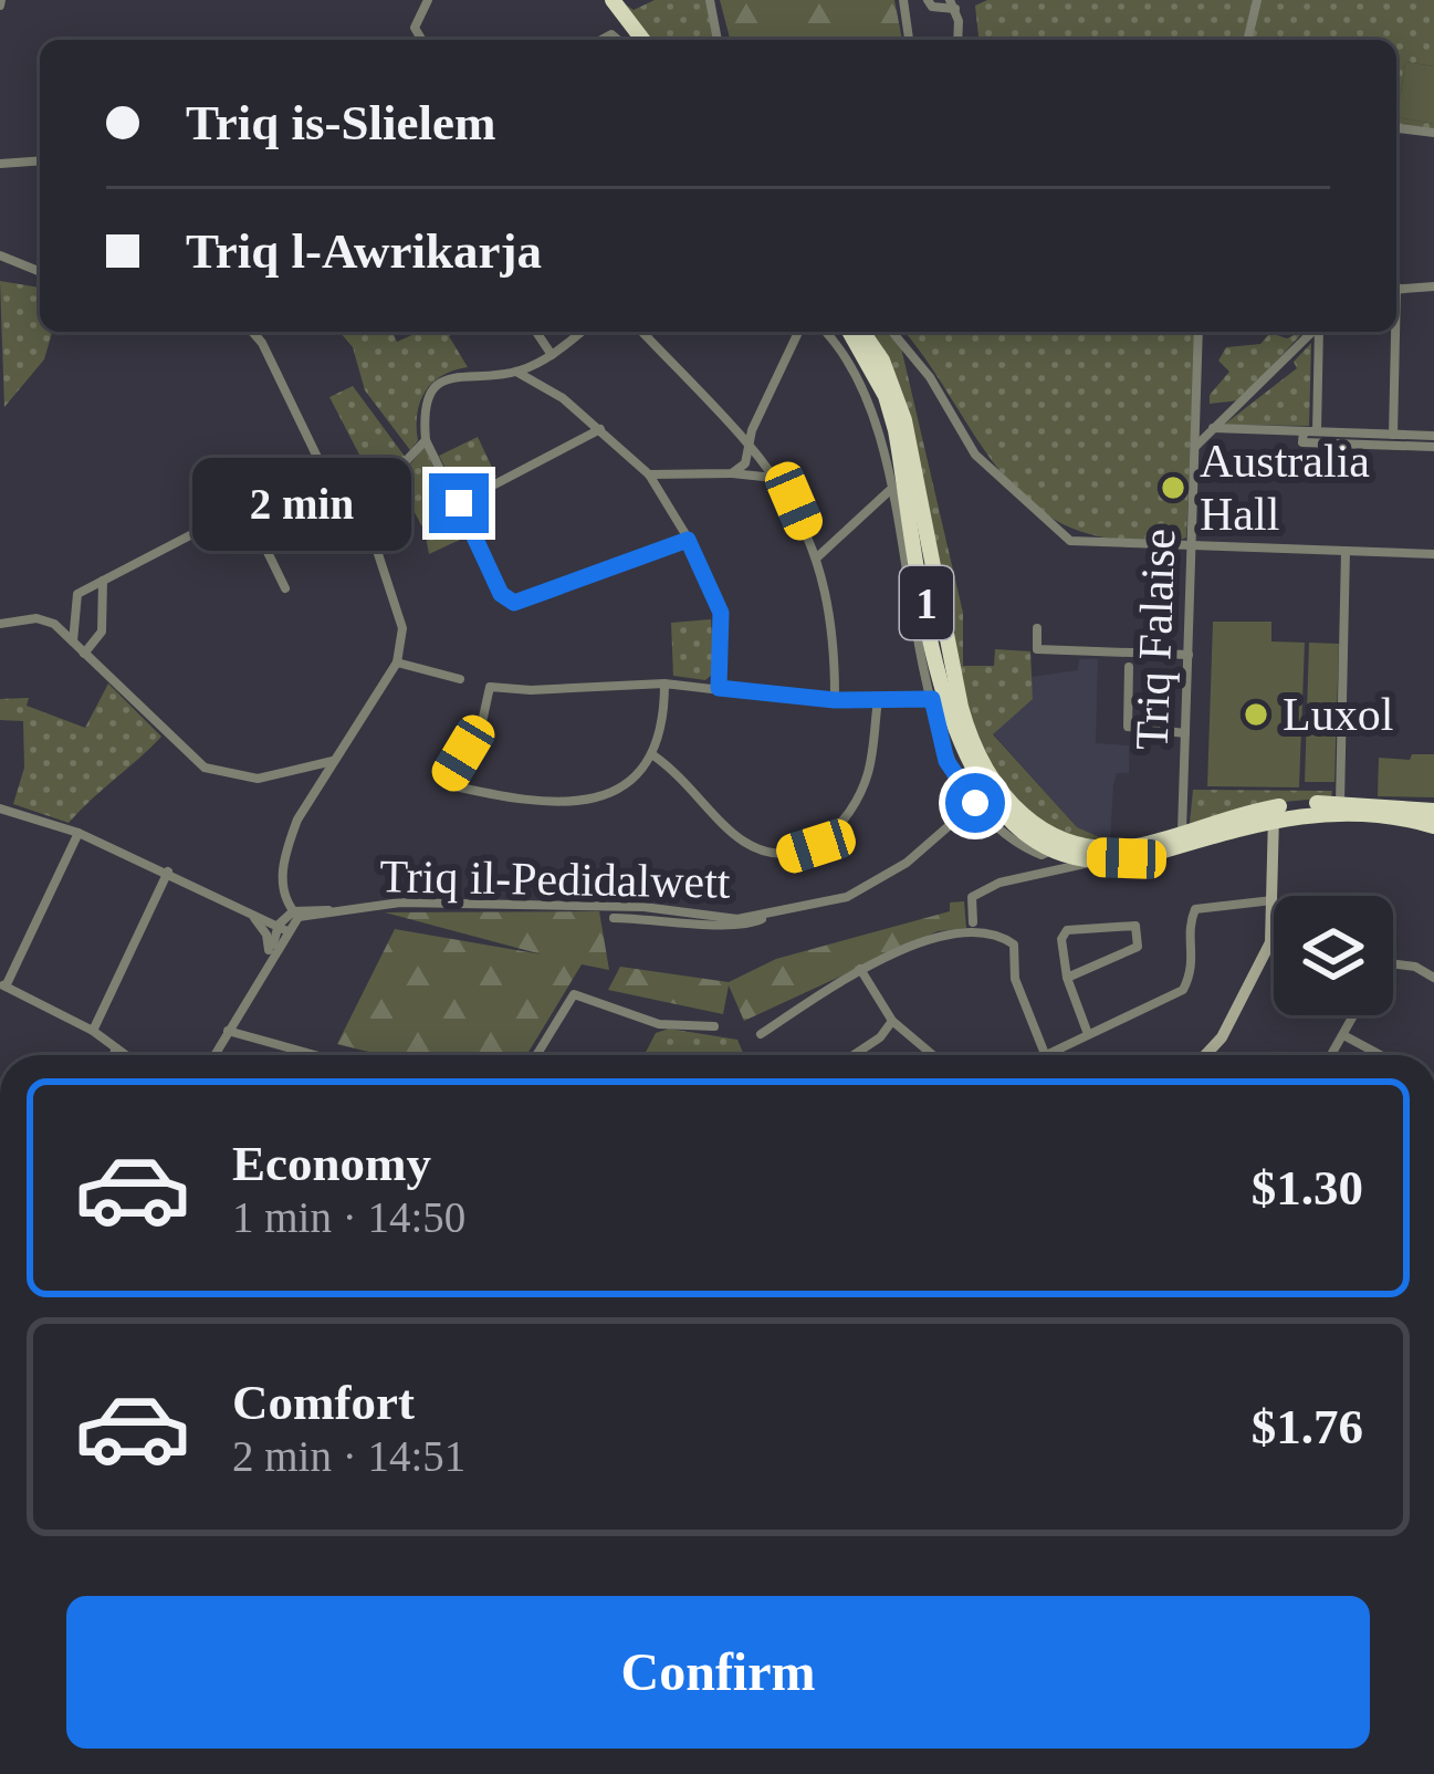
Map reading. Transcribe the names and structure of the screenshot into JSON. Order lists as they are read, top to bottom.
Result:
{
  "streets": {
    "highway": ["1"],
    "street": ["Triq Falaise", "Triq il-Pedidalwett"]
  },
  "crossings": [
    ["1", "Triq Falaise"]
  ],
  "places": ["Australia Hall", "Luxol"],
  "page": {
    "banner": ["Triq is-Slielem", "Triq l-Awrikarja"],
    "bubble": "2 min",
    "list": [
      {
        "name": "Economy",
        "note": "1 min · 14:50",
        "value": "$1.30"
      },
      {
        "name": "Comfort",
        "note": "2 min · 14:51",
        "value": "$1.76"
      }
    ],
    "buttons": "Confirm"
  }
}
